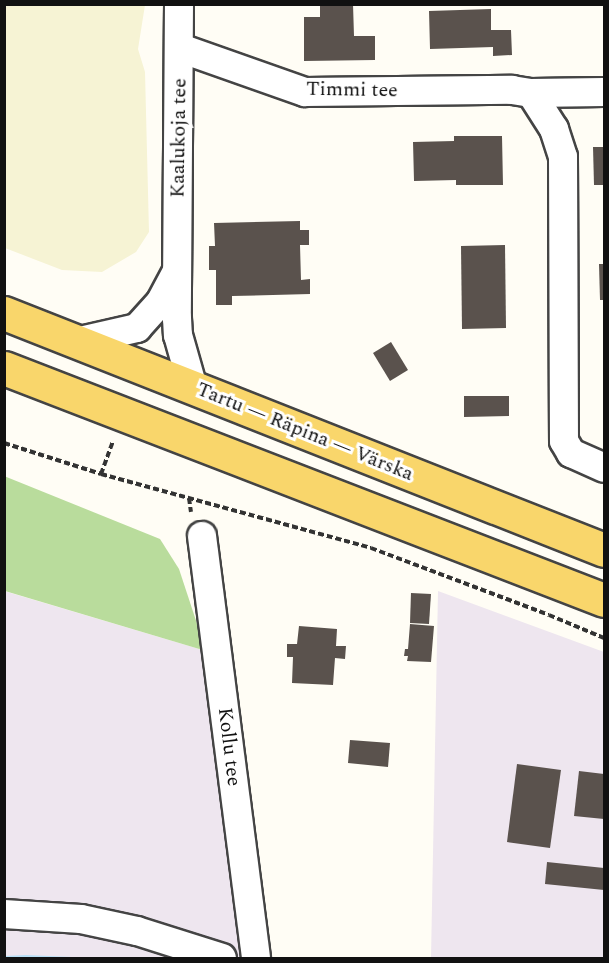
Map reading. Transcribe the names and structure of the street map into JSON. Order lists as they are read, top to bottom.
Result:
{
  "streets": {
    "main road": ["Tartu — Räpina — Värska"],
    "street": ["Timmi tee", "Kaalukoja tee", "Kollu tee"]
  },
  "crossings": [
    ["Timmi tee", "Kaalukoja tee"],
    ["Kaalukoja tee", "Tartu — Räpina — Värska"]
  ]
}
